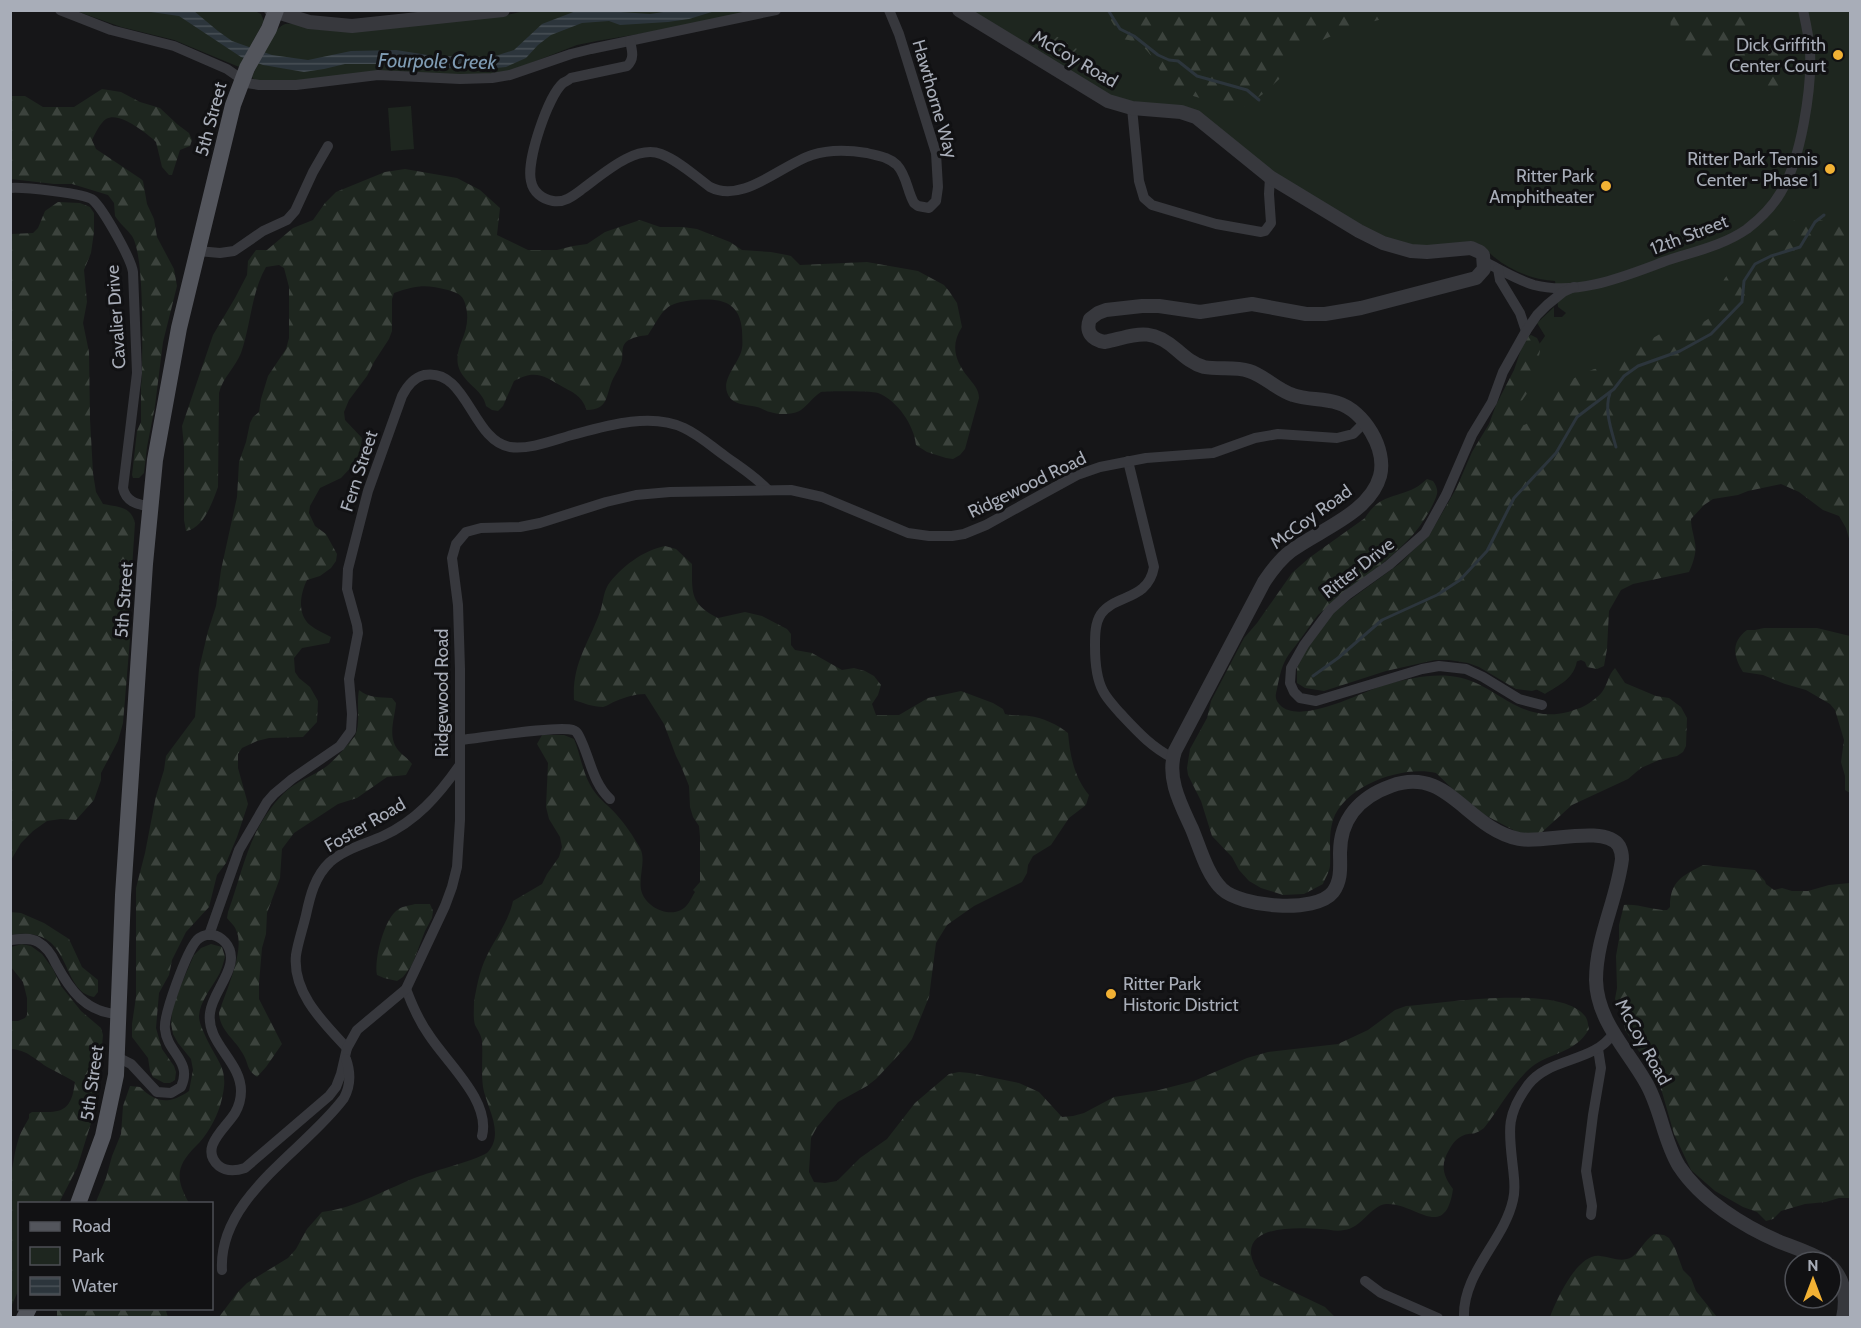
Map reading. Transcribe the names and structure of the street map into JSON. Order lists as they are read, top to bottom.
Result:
{
  "streets": {
    "main road": ["5th Street"],
    "street": [
      "McCoy Road",
      "Hawthorne Way",
      "12th Street",
      "Cavalier Drive",
      "Fern Street",
      "Ridgewood Road",
      "Ritter Drive",
      "Foster Road"
    ]
  },
  "crossings": [
    ["McCoy Road", "12th Street"],
    ["McCoy Road", "Ridgewood Road"],
    ["5th Street", "Cavalier Drive"],
    ["12th Street", "Ritter Drive"],
    ["Fern Street", "Ridgewood Road"],
    ["Ridgewood Road", "Foster Road"]
  ],
  "water": ["Fourpole Creek"],
  "places": [
    "Dick Griffith Center Court",
    "Ritter Park Tennis Center - Phase 1",
    "Ritter Park Amphitheater",
    "Ritter Park Historic District"
  ],
  "legend": ["Road", "Park", "Water"],
  "north": "top"
}
